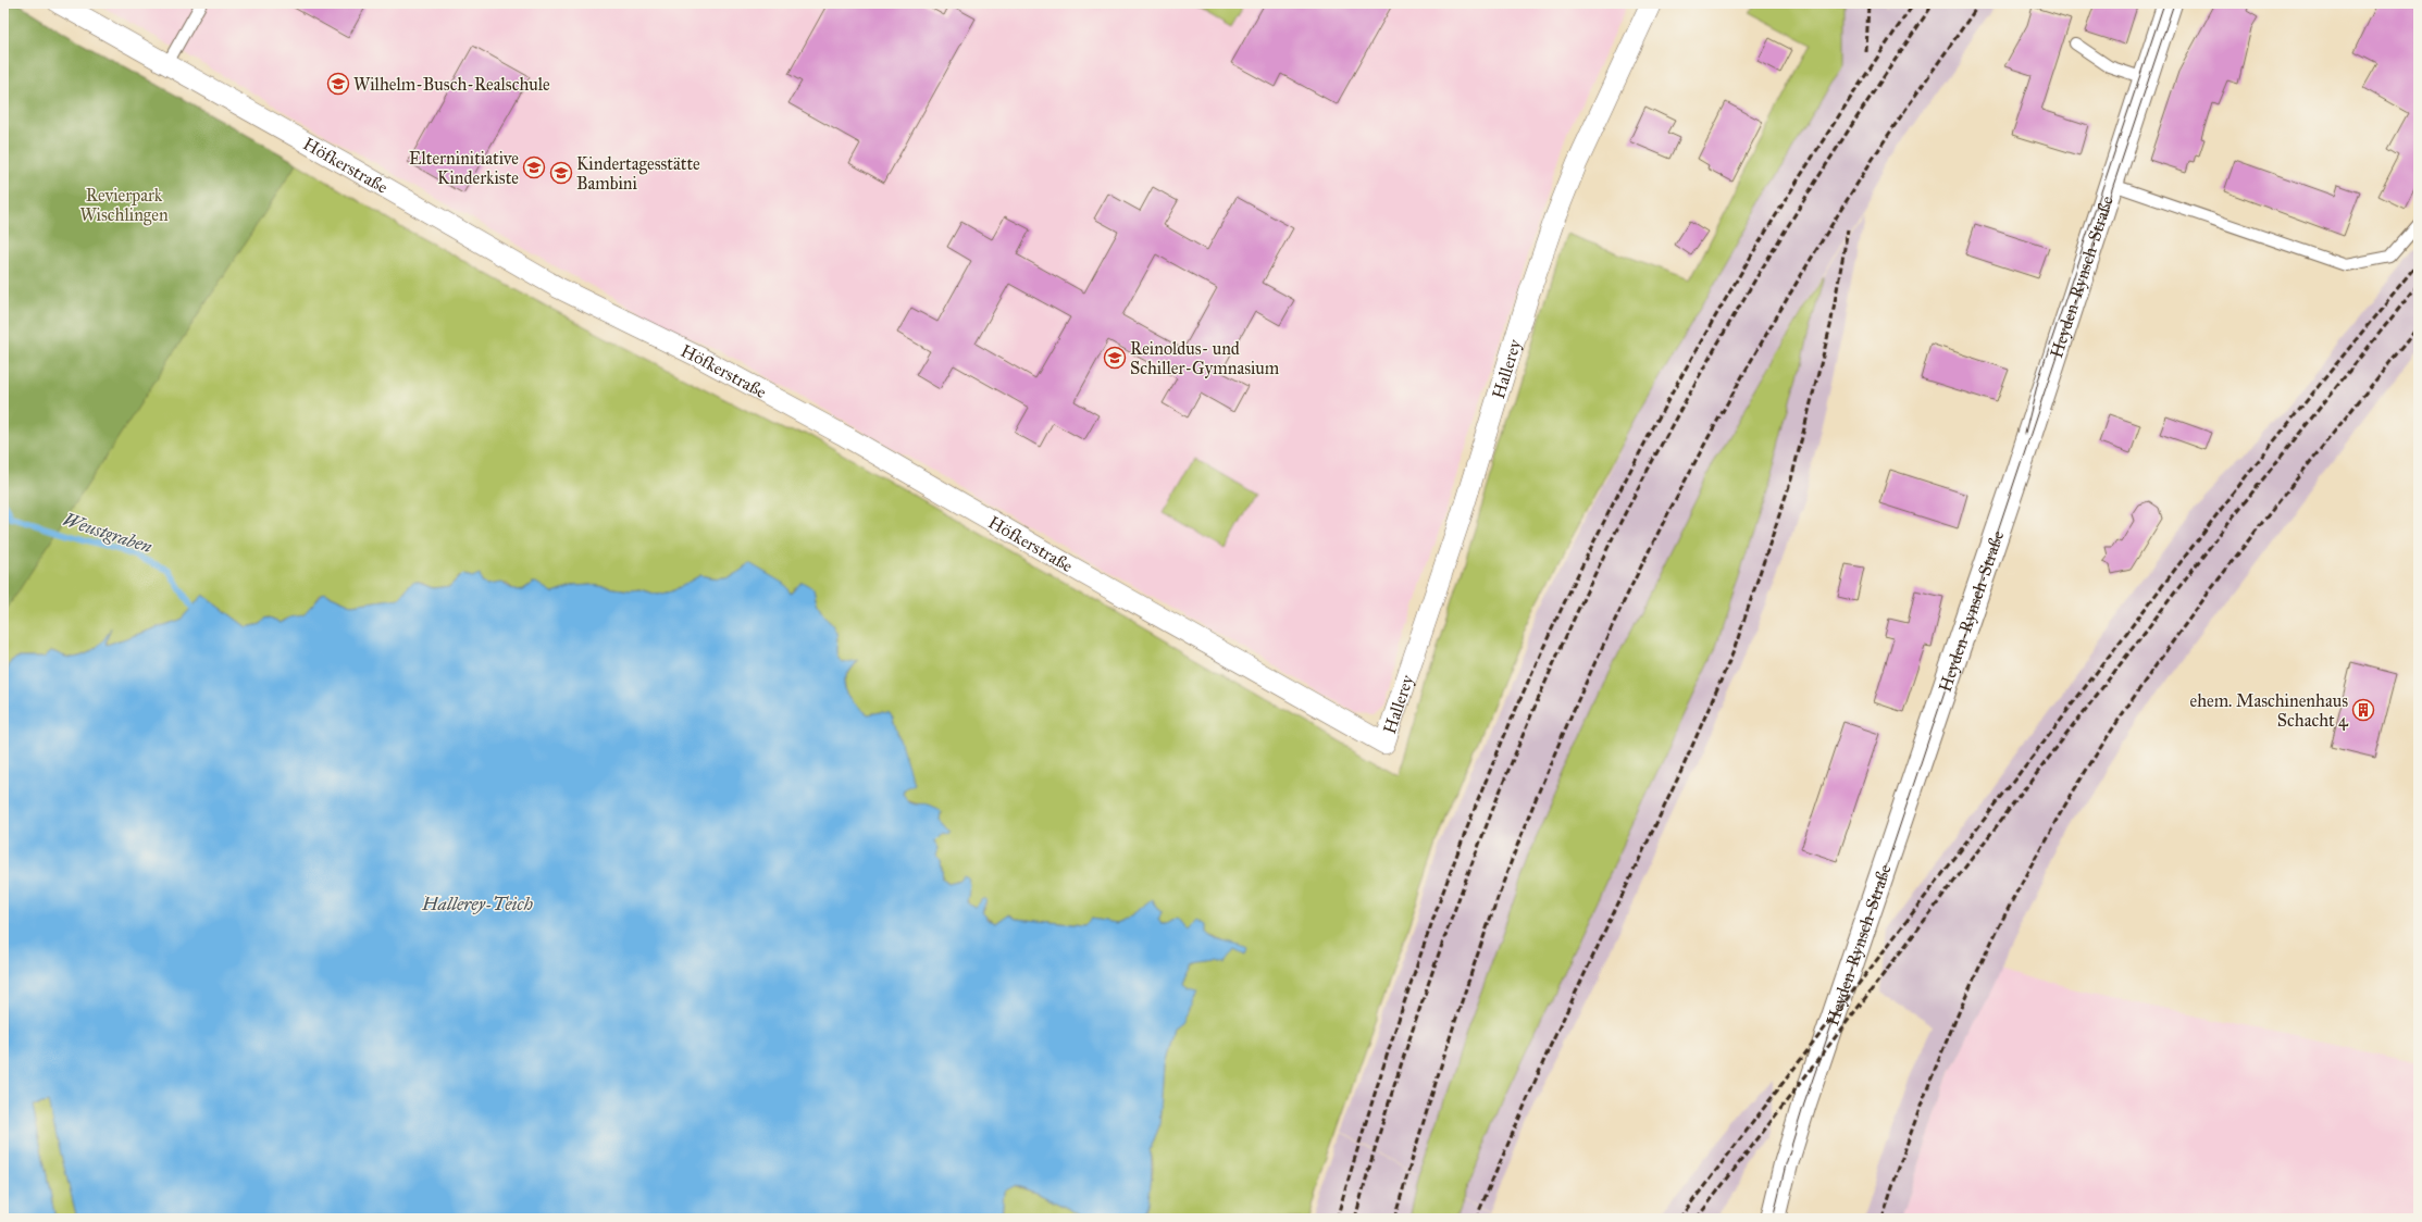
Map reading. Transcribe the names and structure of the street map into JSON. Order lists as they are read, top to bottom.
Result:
{
  "streets": {
    "main road": ["Heyden-Rynsch-Straße"],
    "street": ["Höfkerstraße", "Hallerey"]
  },
  "crossings": [
    ["Höfkerstraße", "Hallerey"]
  ],
  "water": ["Weustgraben", "Hallerey-Teich"],
  "parks": ["Revierpark Wischlingen"],
  "places": {
    "school or university": [
      "Wilhelm-Busch-Realschule",
      "Elterninitiative Kinderkiste",
      "Kindertagesstätte Bambini",
      "Reinoldus- und Schiller-Gymnasium"
    ],
    "building": ["ehem. Maschinenhaus Schacht 4"]
  }
}
